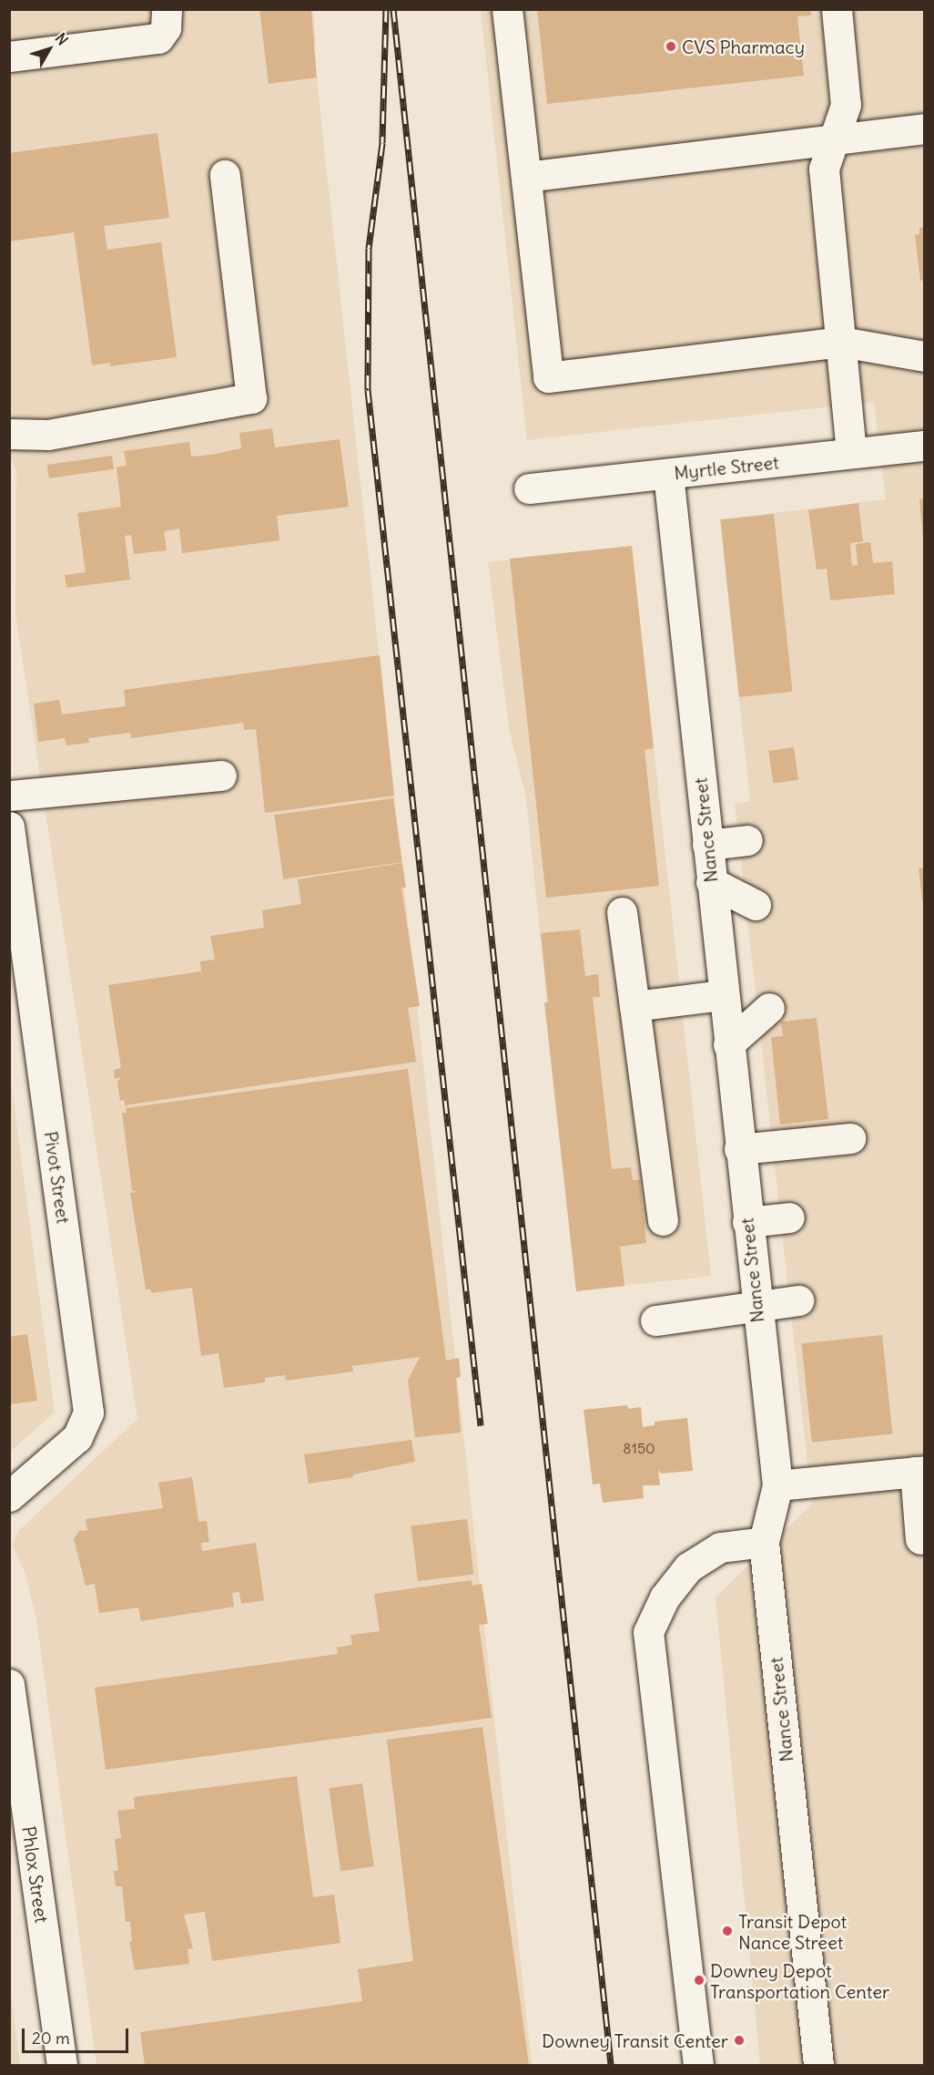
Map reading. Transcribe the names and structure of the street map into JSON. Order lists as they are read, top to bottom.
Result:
{
  "streets": {
    "street": [
      "Myrtle Street",
      "Nance Street",
      "Pivot Street",
      "Phlox Street"
    ]
  },
  "crossings": [
    ["Myrtle Street", "Nance Street"]
  ],
  "places": [
    "CVS Pharmacy",
    "Transit Depot Nance Street",
    "Downey Depot Transportation Center",
    "Downey Transit Center"
  ],
  "house_numbers": ["8150"],
  "scale_bar": "20 m",
  "north": "top right"
}
